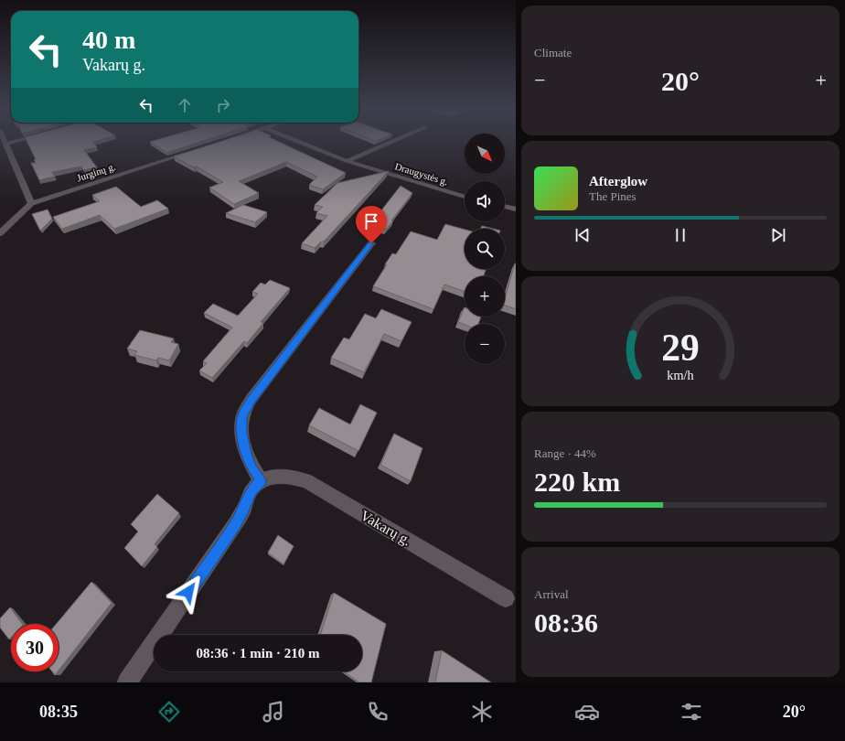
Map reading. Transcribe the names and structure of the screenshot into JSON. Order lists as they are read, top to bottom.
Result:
{
  "streets": {
    "street": ["Jurginų g.", "Draugystės g.", "Vakarų g."]
  },
  "north": "bottom right",
  "page": {
    "tile": [
      "Climate",
      ["Range · 44%", "220 km"],
      ["Arrival", "08:36"]
    ],
    "turn": ["40 m", "Vakarų g."],
    "heat": ["−", "20°", "+"],
    "map_buttons": ["+", "−"],
    "song": ["Afterglow", "The Pines"],
    "limit": "30",
    "trip": "08:36 · 1 min · 210 m",
    "tabs": ["08:35", "20°"],
    "gauge": ["29", "km/h"]
  }
}
